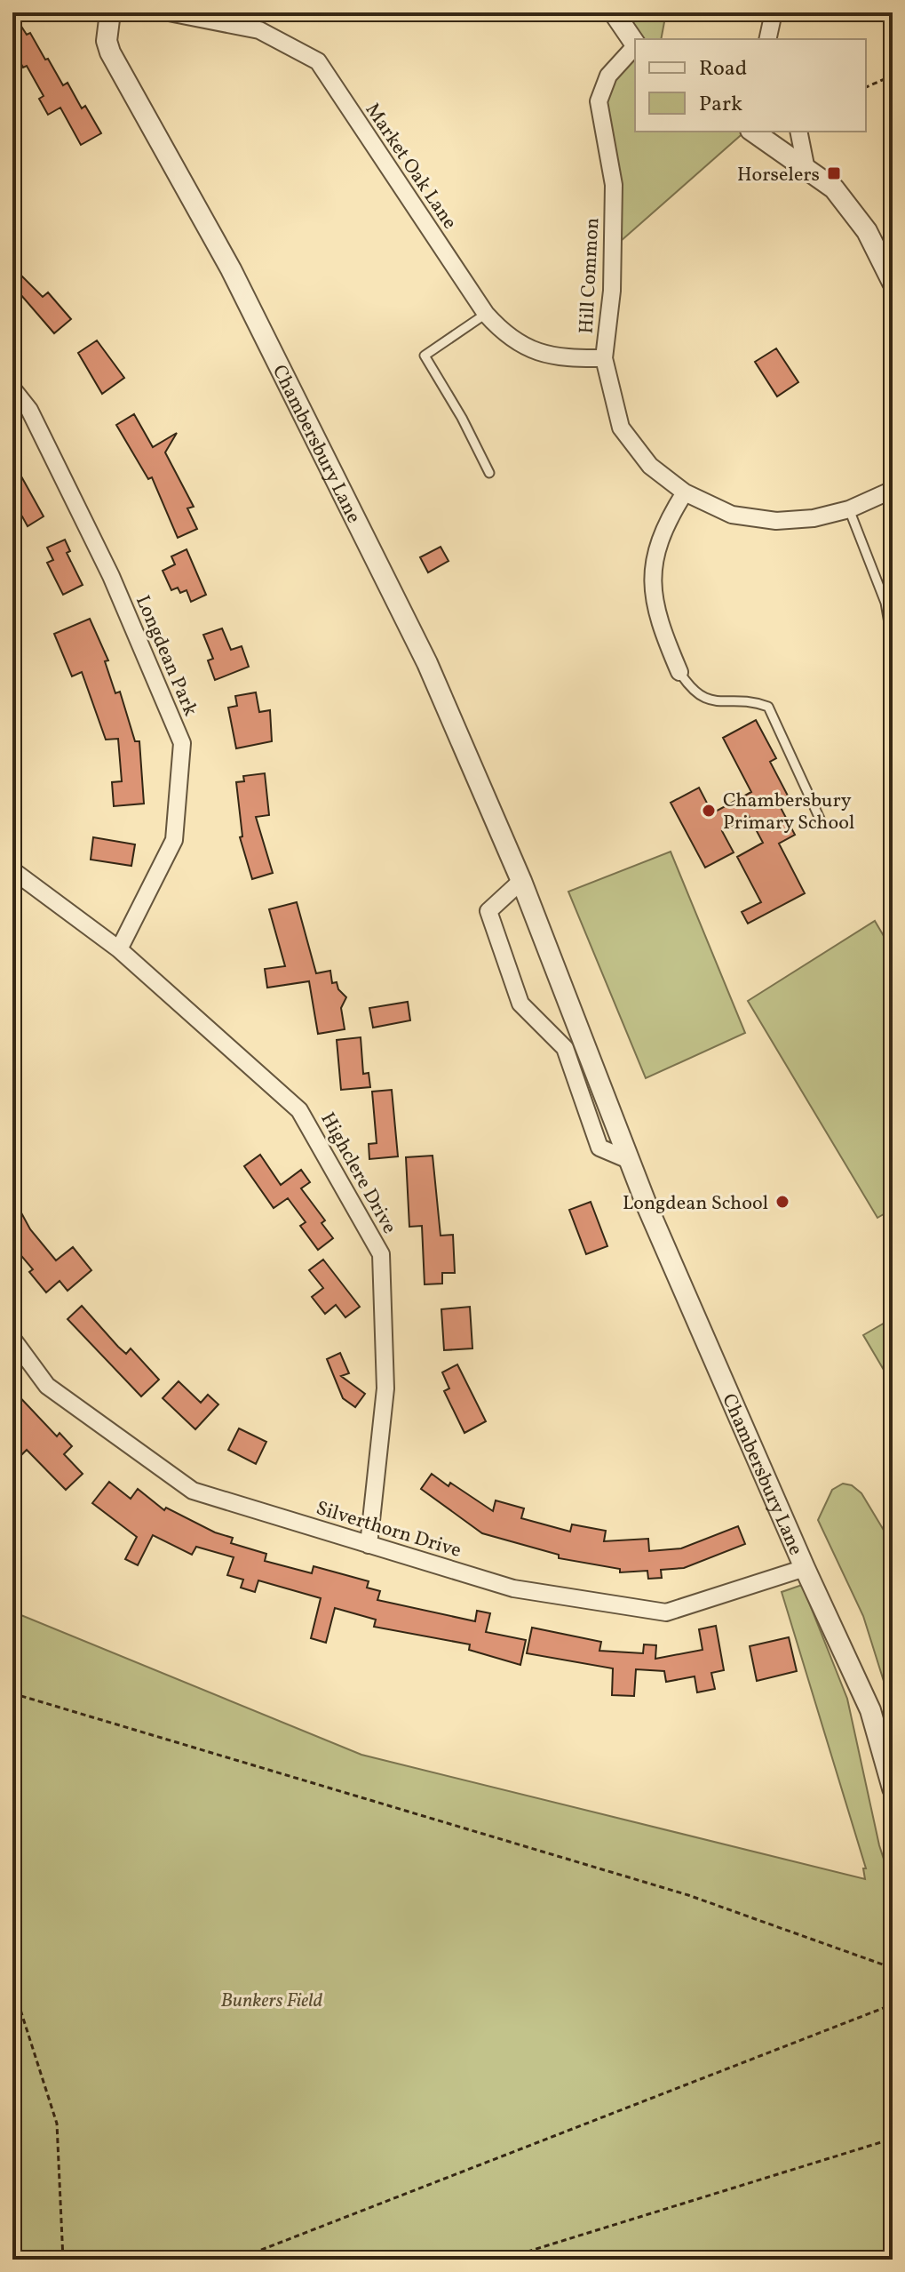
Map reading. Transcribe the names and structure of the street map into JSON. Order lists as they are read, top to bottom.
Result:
{
  "streets": {
    "street": [
      "Market Oak Lane",
      "Hill Common",
      "Chambersbury Lane",
      "Longdean Park",
      "Highclere Drive",
      "Silverthorn Drive"
    ]
  },
  "crossings": [
    ["Market Oak Lane", "Hill Common"],
    ["Chambersbury Lane", "Silverthorn Drive"],
    ["Longdean Park", "Highclere Drive"],
    ["Highclere Drive", "Silverthorn Drive"]
  ],
  "parks": ["Bunkers Field"],
  "places": {
    "transit": ["Horselers"],
    "other": ["Chambersbury Primary School", "Longdean School"]
  },
  "legend": ["Road", "Park"]
}
